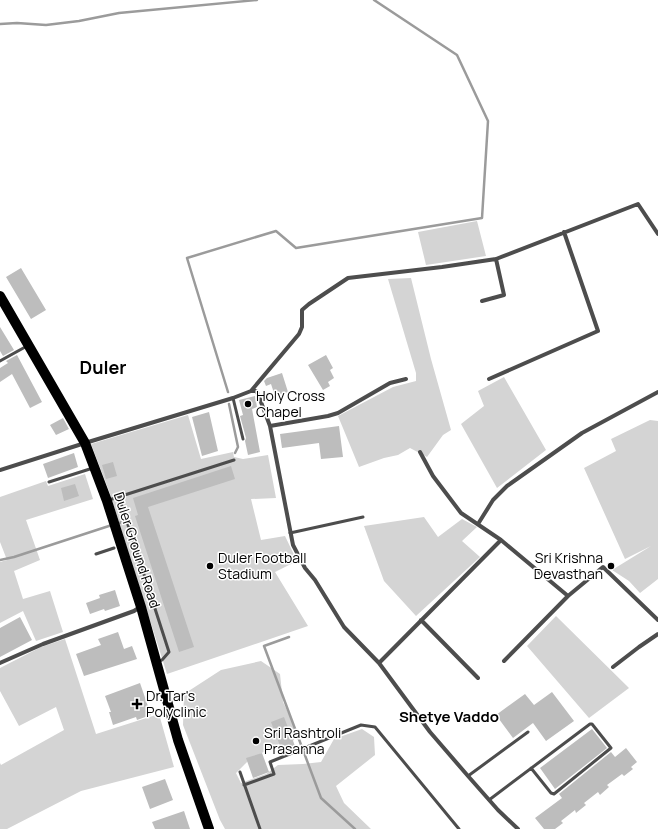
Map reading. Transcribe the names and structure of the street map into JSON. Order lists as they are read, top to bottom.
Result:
{
  "streets": {
    "main road": ["Duler Ground Road"]
  },
  "districts": ["Duler", "Shetye Vaddo"],
  "places": {
    "other": [
      "Holy Cross Chapel",
      "Duler Football Stadium",
      "Sri Krishna Devasthan",
      "Sri Rashtroli Prasanna"
    ],
    "health": ["Dr. Tar's Polyclinic"]
  }
}
